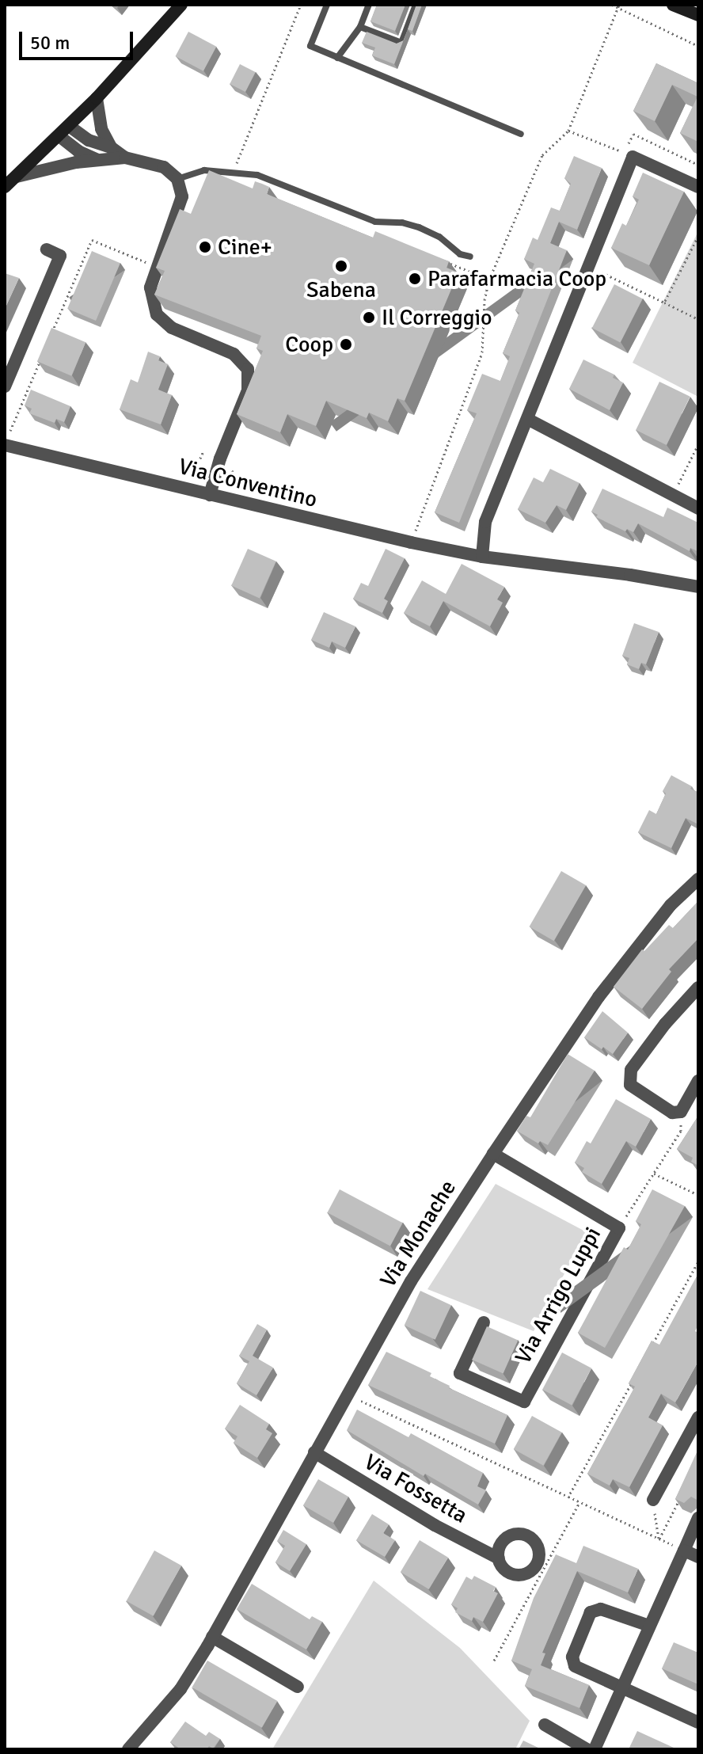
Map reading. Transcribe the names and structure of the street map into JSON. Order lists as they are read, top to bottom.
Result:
{
  "streets": {
    "street": [
      "Via Conventino",
      "Via Monache",
      "Via Arrigo Luppi",
      "Via Fossetta"
    ]
  },
  "crossings": [
    ["Via Monache", "Via Arrigo Luppi"],
    ["Via Monache", "Via Fossetta"]
  ],
  "places": [
    "Cine+",
    "Sabena",
    "Parafarmacia Coop",
    "Il Correggio",
    "Coop"
  ],
  "scale_bar": "50 m"
}
